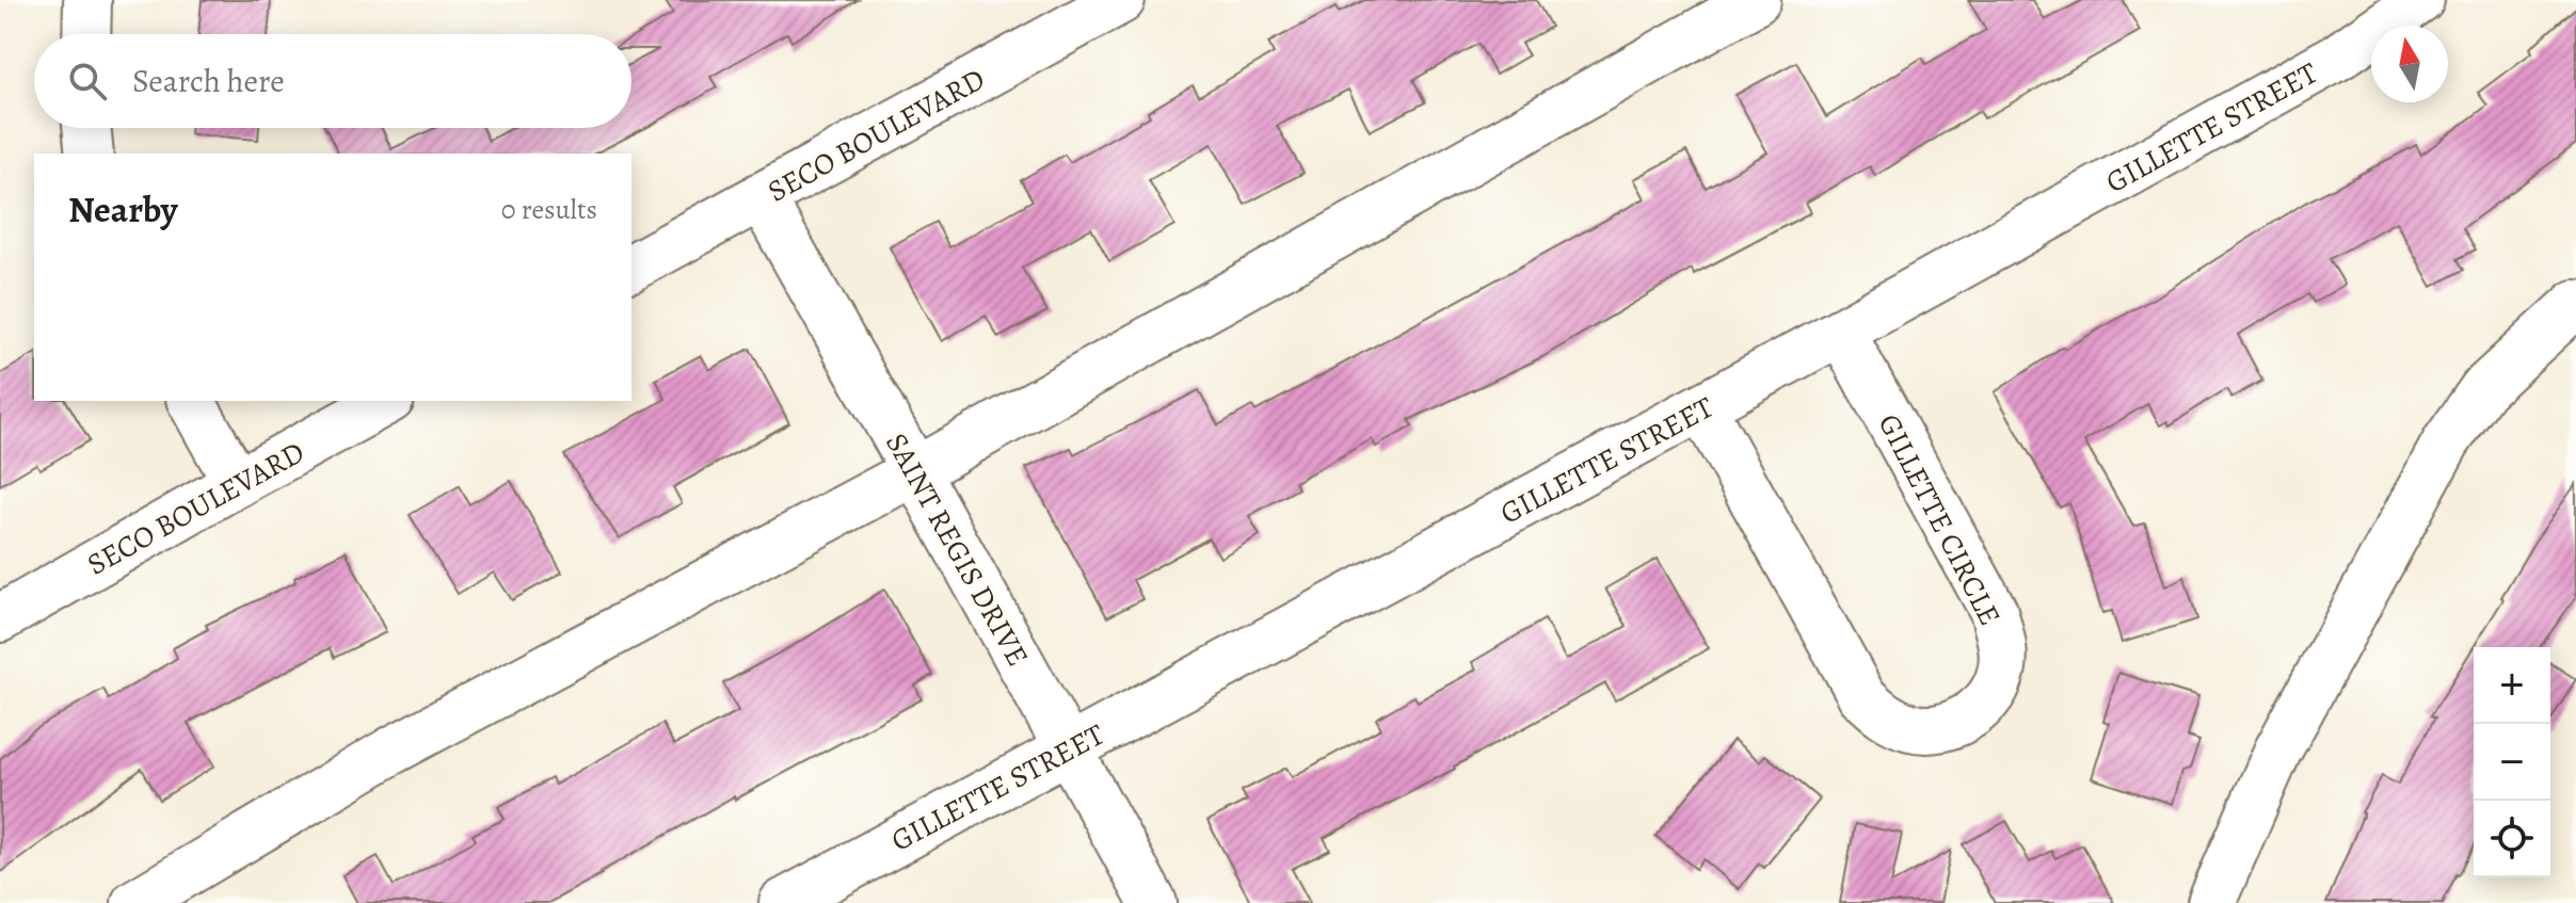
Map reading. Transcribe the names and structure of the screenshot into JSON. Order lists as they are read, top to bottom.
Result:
{
  "streets": {
    "street": [
      "GILLETTE STREET",
      "SECO BOULEVARD",
      "GILLETTE CIRCLE",
      "SAINT REGIS DRIVE"
    ]
  },
  "crossings": [
    ["GILLETTE STREET", "GILLETTE CIRCLE"],
    ["GILLETTE STREET", "SAINT REGIS DRIVE"],
    ["SECO BOULEVARD", "SAINT REGIS DRIVE"]
  ],
  "north": "top",
  "page": {
    "search": "Search here",
    "heading": ["Nearby", "0 results"],
    "map_buttons": ["+", "−"]
  }
}
